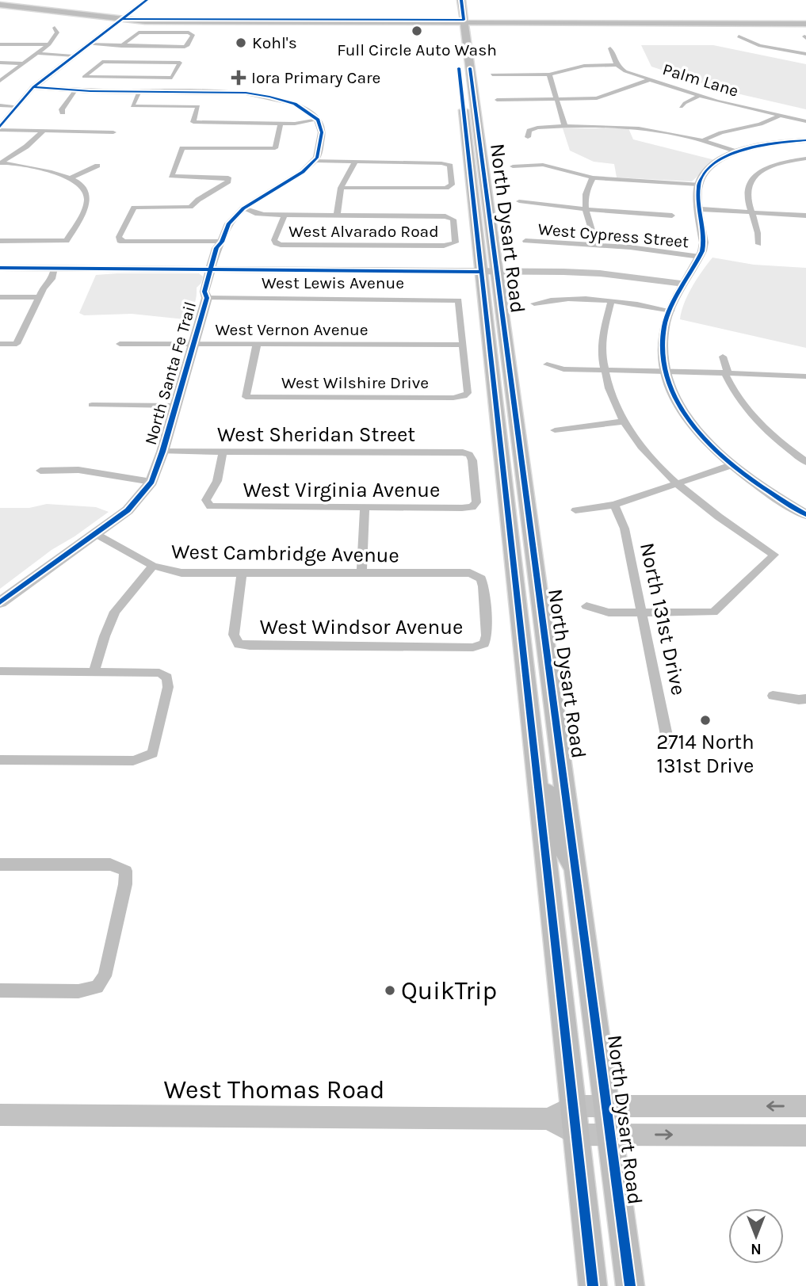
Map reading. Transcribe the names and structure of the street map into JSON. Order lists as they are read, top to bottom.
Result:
{
  "streets": {
    "main road": ["North Dysart Road"],
    "street": [
      "Palm Lane",
      "West Alvarado Road",
      "West Cypress Street",
      "West Lewis Avenue",
      "West Vernon Avenue",
      "North Santa Fe Trail",
      "West Wilshire Drive",
      "West Sheridan Street",
      "West Virginia Avenue",
      "West Cambridge Avenue",
      "North 131st Drive",
      "West Windsor Avenue",
      "West Thomas Road"
    ]
  },
  "crossings": [
    ["North Dysart Road", "West Thomas Road"],
    ["West Lewis Avenue", "West Vernon Avenue"],
    ["West Lewis Avenue", "North Santa Fe Trail"],
    ["West Lewis Avenue", "West Wilshire Drive"],
    ["West Vernon Avenue", "North Santa Fe Trail"],
    ["West Vernon Avenue", "West Wilshire Drive"],
    ["North Santa Fe Trail", "West Sheridan Street"],
    ["North Santa Fe Trail", "West Cambridge Avenue"],
    ["West Sheridan Street", "West Virginia Avenue"],
    ["West Cambridge Avenue", "West Windsor Avenue"]
  ],
  "places": {
    "other": [
      "Full Circle Auto Wash",
      "Kohl's",
      "2714 North 131st Drive",
      "QuikTrip"
    ],
    "health": ["Iora Primary Care"]
  },
  "north": "bottom"
}
